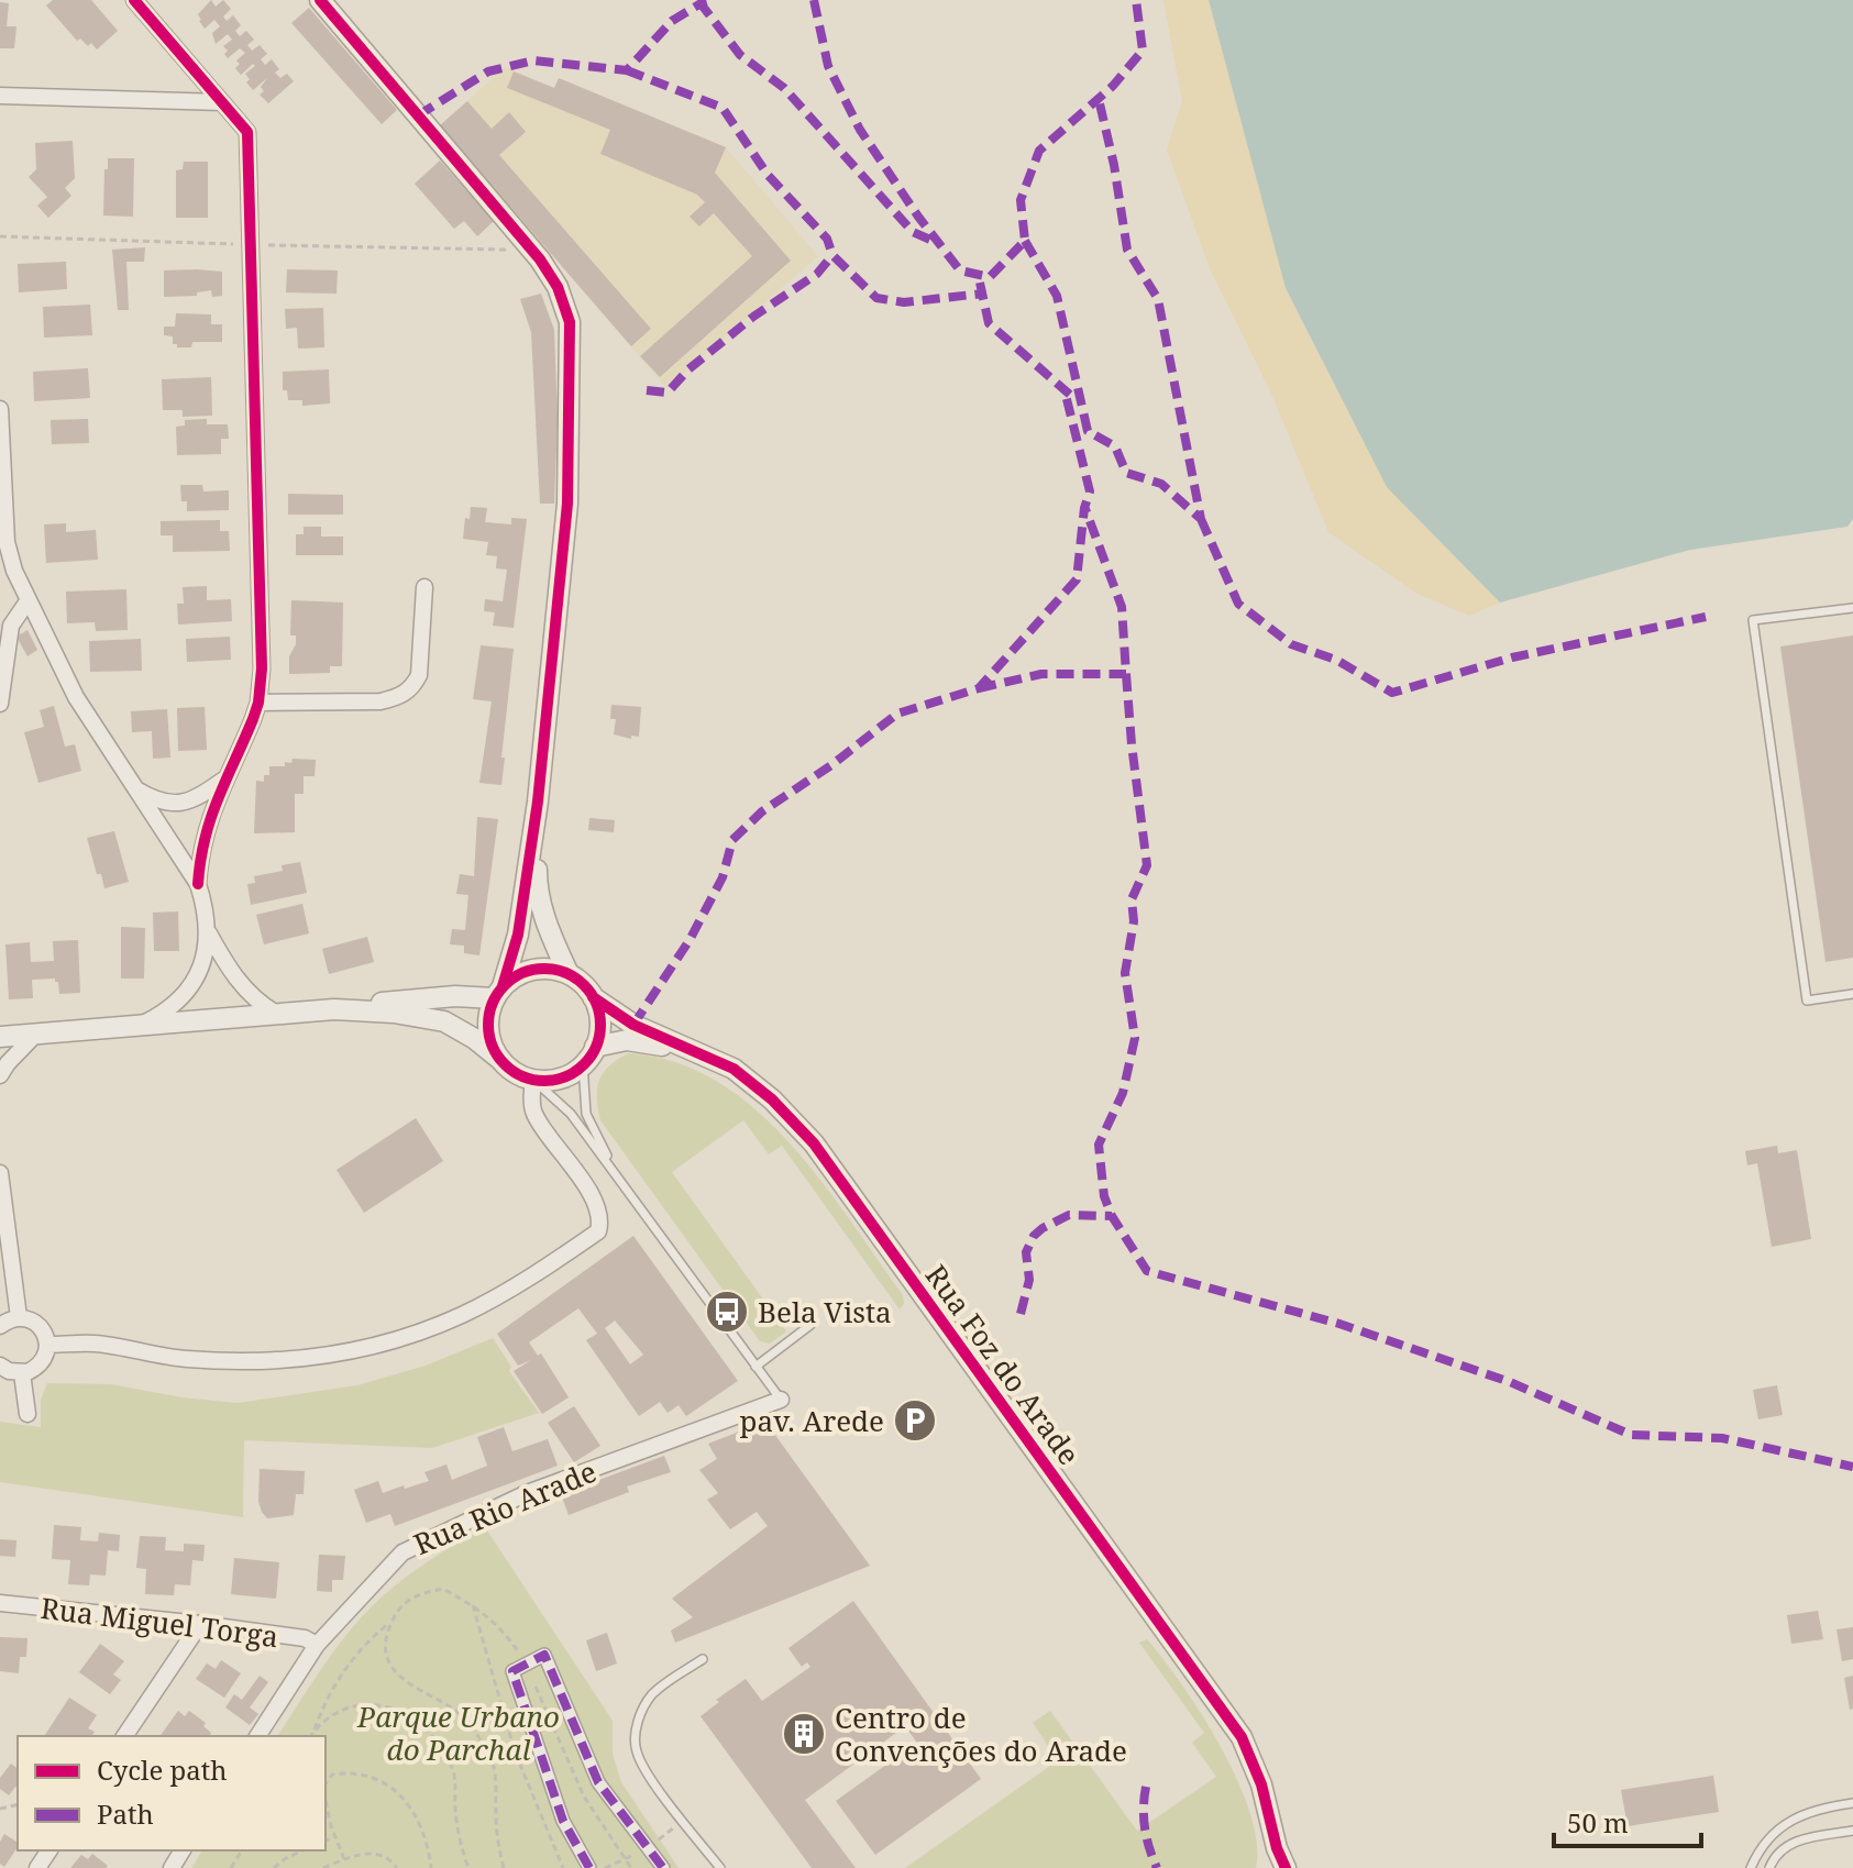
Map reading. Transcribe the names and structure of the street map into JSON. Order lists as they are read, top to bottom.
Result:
{
  "streets": {
    "street": ["Rua Foz do Arade", "Rua Rio Arade", "Rua Miguel Torga"]
  },
  "crossings": [
    ["Rua Rio Arade", "Rua Miguel Torga"]
  ],
  "parks": ["Parque Urbano do Parchal"],
  "places": {
    "bus stop": ["Bela Vista"],
    "parking": ["pav. Arede"],
    "building": ["Centro de Convenções do Arade"]
  },
  "legend": ["Cycle path", "Path"],
  "scale_bar": "50 m"
}
